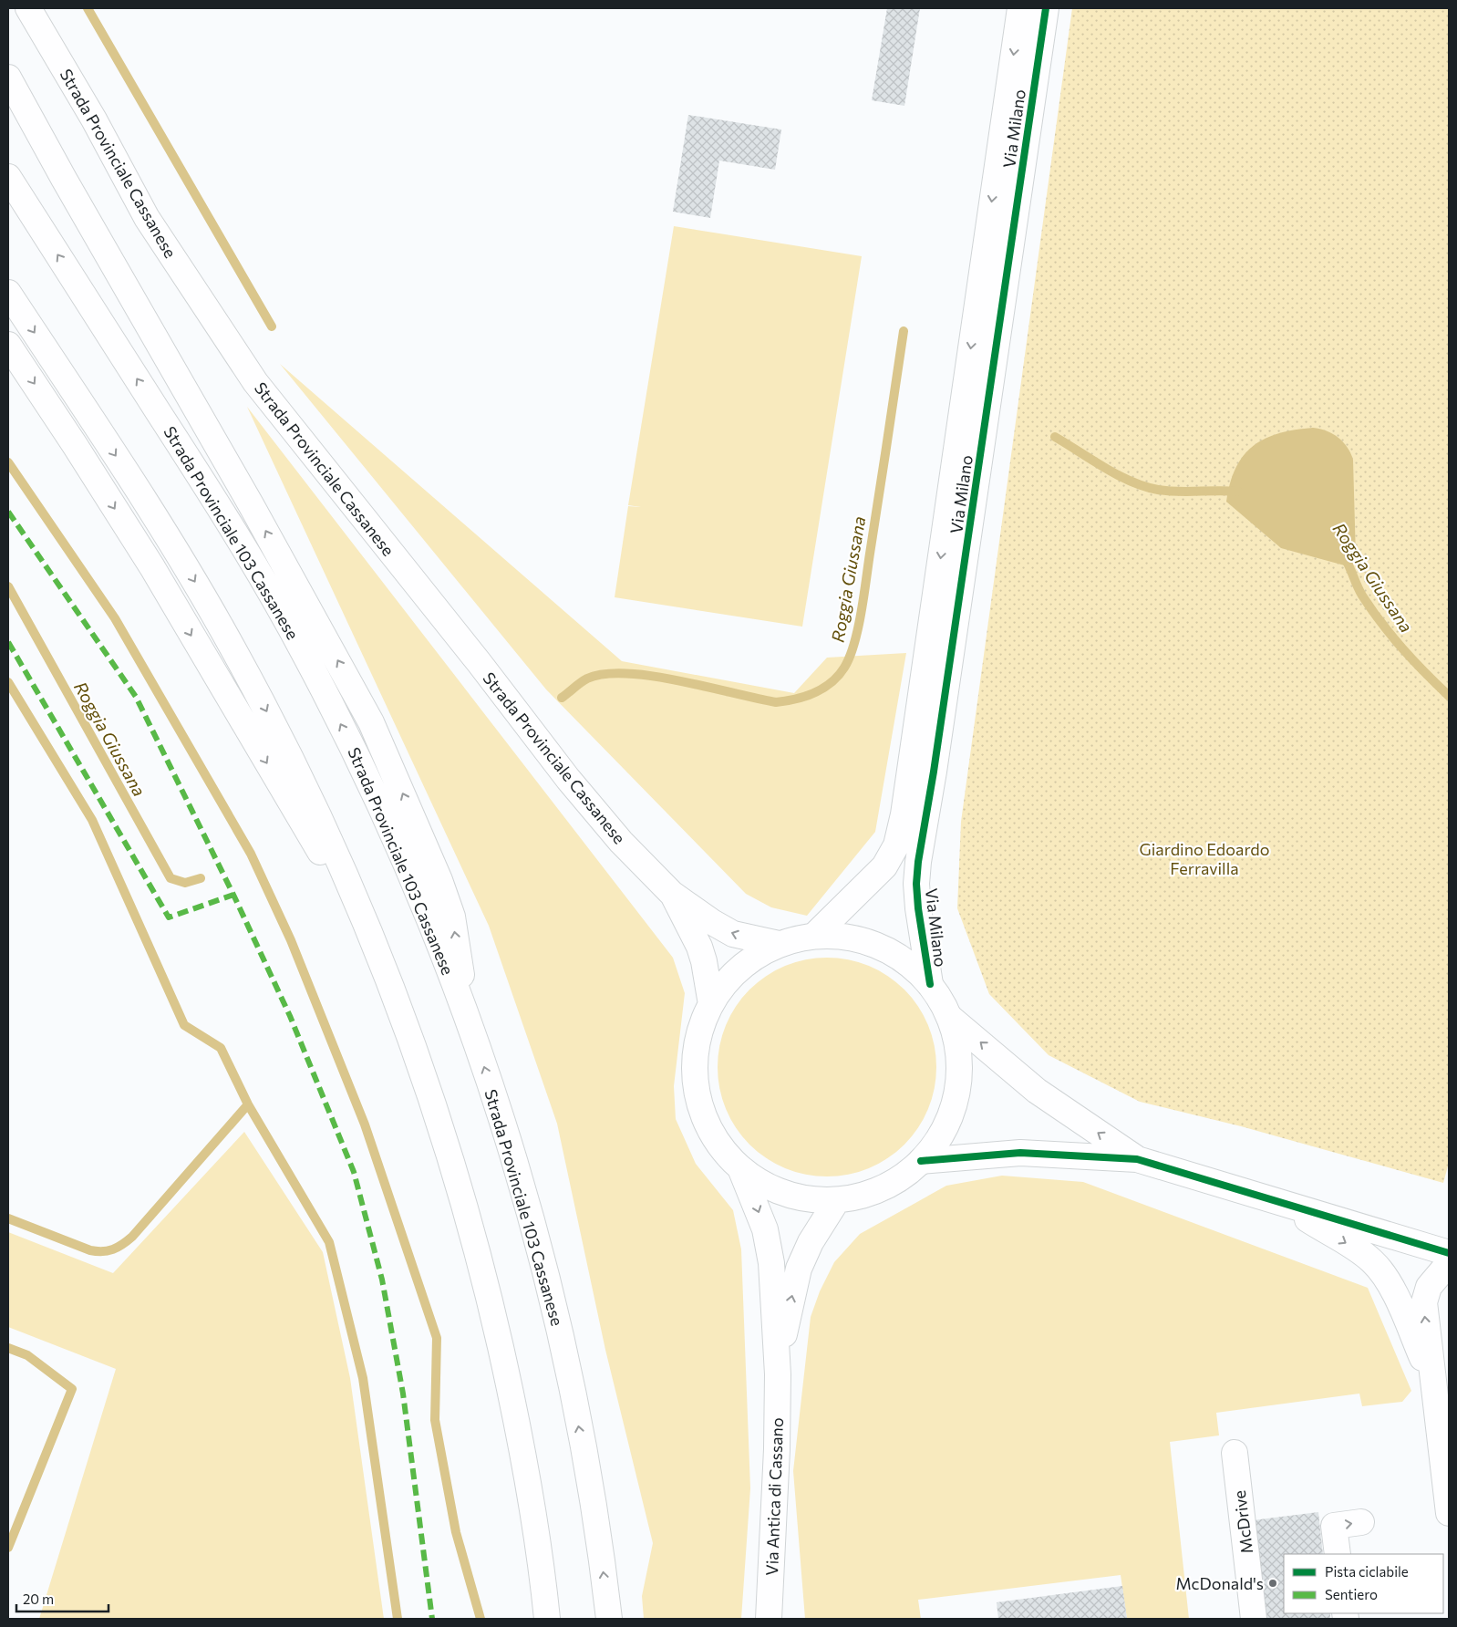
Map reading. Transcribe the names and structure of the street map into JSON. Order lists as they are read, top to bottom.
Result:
{
  "streets": {
    "main road": [
      "Via Milano",
      "Strada Provinciale Cassanese",
      "Strada Provinciale 103 Cassanese",
      "Via Antica di Cassano",
      "McDrive"
    ]
  },
  "crossings": [
    ["Via Milano", "Strada Provinciale Cassanese"],
    ["Strada Provinciale Cassanese", "Via Antica di Cassano"]
  ],
  "water": ["Roggia Giussana"],
  "parks": ["Giardino Edoardo Ferravilla"],
  "places": ["McDonald's"],
  "legend": ["Pista ciclabile", "Sentiero"],
  "scale_bar": "20 m"
}
